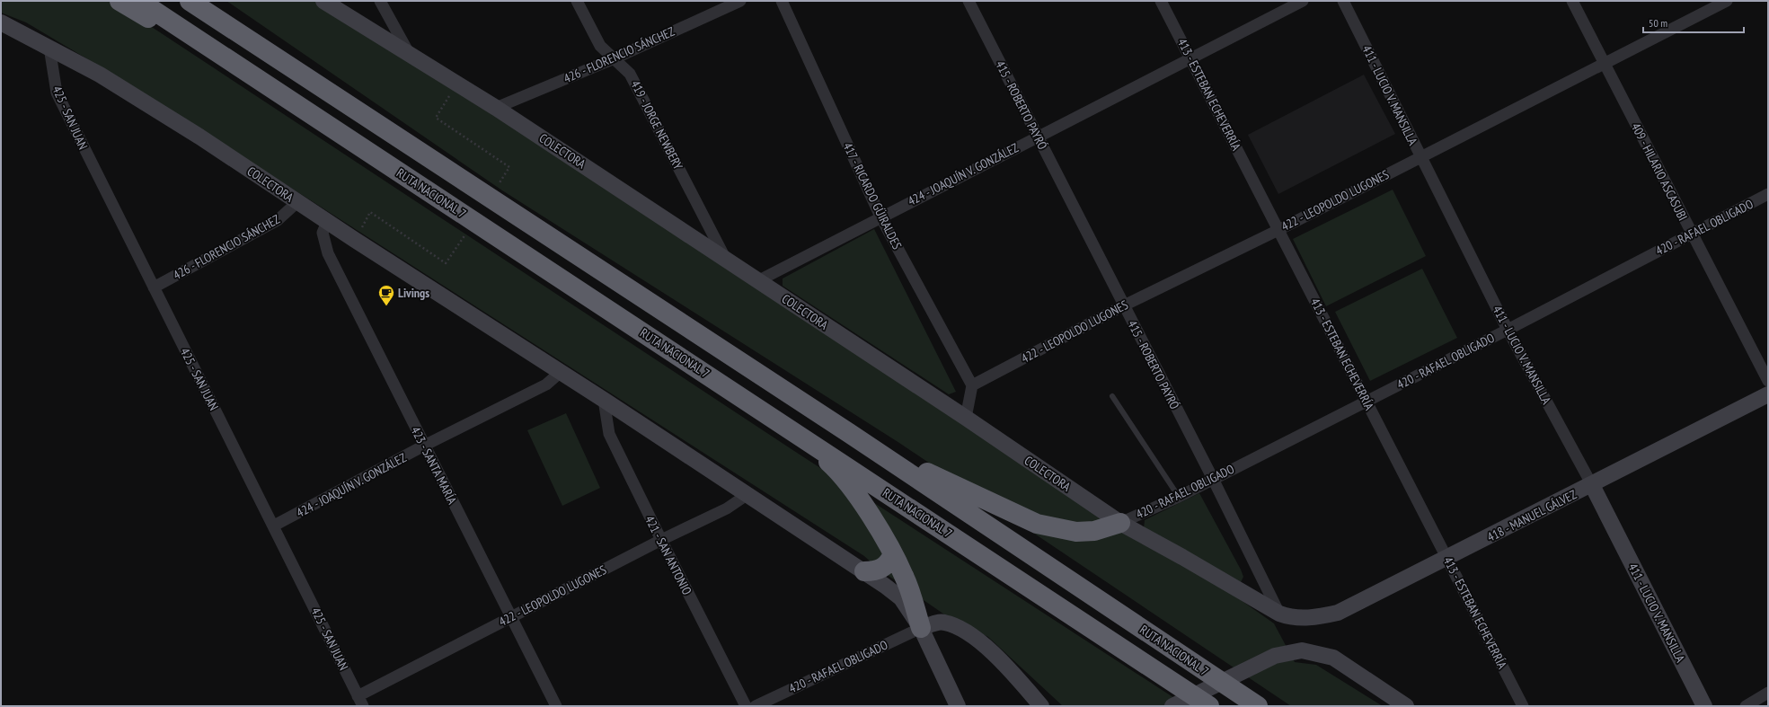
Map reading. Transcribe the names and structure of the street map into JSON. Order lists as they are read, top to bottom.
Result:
{
  "streets": {
    "highway": ["RUTA NACIONAL 7"],
    "street": [
      "426 - FLORENCIO SÁNCHEZ",
      "413 - ESTEBAN ECHEVERRÍA",
      "411 - LUCIO V. MANSILLA",
      "415 - ROBERTO PAYRÓ",
      "425 - SAN JUAN",
      "419 - JORGE NEWBERY",
      "COLECTORA",
      "409 - HILARIO ASCASUBI",
      "424 - JOAQUÍN V. GONZÁLEZ",
      "417 - RICARDO GÜIRALDES",
      "422 - LEOPOLDO LUGONES",
      "420 - RAFAEL OBLIGADO",
      "423 - SANTA MARÍA",
      "418 - MANUEL GÁLVEZ",
      "421 - SAN ANTONIO"
    ]
  },
  "crossings": [
    ["426 - FLORENCIO SÁNCHEZ", "425 - SAN JUAN"],
    ["426 - FLORENCIO SÁNCHEZ", "419 - JORGE NEWBERY"],
    ["426 - FLORENCIO SÁNCHEZ", "COLECTORA"],
    ["413 - ESTEBAN ECHEVERRÍA", "424 - JOAQUÍN V. GONZÁLEZ"],
    ["413 - ESTEBAN ECHEVERRÍA", "422 - LEOPOLDO LUGONES"],
    ["413 - ESTEBAN ECHEVERRÍA", "420 - RAFAEL OBLIGADO"],
    ["413 - ESTEBAN ECHEVERRÍA", "418 - MANUEL GÁLVEZ"],
    ["411 - LUCIO V. MANSILLA", "422 - LEOPOLDO LUGONES"],
    ["411 - LUCIO V. MANSILLA", "420 - RAFAEL OBLIGADO"],
    ["411 - LUCIO V. MANSILLA", "418 - MANUEL GÁLVEZ"],
    ["415 - ROBERTO PAYRÓ", "COLECTORA"],
    ["415 - ROBERTO PAYRÓ", "424 - JOAQUÍN V. GONZÁLEZ"],
    ["415 - ROBERTO PAYRÓ", "422 - LEOPOLDO LUGONES"],
    ["415 - ROBERTO PAYRÓ", "420 - RAFAEL OBLIGADO"],
    ["415 - ROBERTO PAYRÓ", "418 - MANUEL GÁLVEZ"],
    ["425 - SAN JUAN", "COLECTORA"],
    ["425 - SAN JUAN", "424 - JOAQUÍN V. GONZÁLEZ"],
    ["425 - SAN JUAN", "422 - LEOPOLDO LUGONES"],
    ["419 - JORGE NEWBERY", "COLECTORA"],
    ["COLECTORA", "424 - JOAQUÍN V. GONZÁLEZ"],
    ["COLECTORA", "422 - LEOPOLDO LUGONES"],
    ["COLECTORA", "420 - RAFAEL OBLIGADO"],
    ["COLECTORA", "423 - SANTA MARÍA"],
    ["COLECTORA", "418 - MANUEL GÁLVEZ"],
    ["COLECTORA", "421 - SAN ANTONIO"],
    ["409 - HILARIO ASCASUBI", "422 - LEOPOLDO LUGONES"],
    ["409 - HILARIO ASCASUBI", "420 - RAFAEL OBLIGADO"],
    ["424 - JOAQUÍN V. GONZÁLEZ", "417 - RICARDO GÜIRALDES"],
    ["424 - JOAQUÍN V. GONZÁLEZ", "423 - SANTA MARÍA"],
    ["417 - RICARDO GÜIRALDES", "422 - LEOPOLDO LUGONES"],
    ["422 - LEOPOLDO LUGONES", "423 - SANTA MARÍA"],
    ["422 - LEOPOLDO LUGONES", "421 - SAN ANTONIO"]
  ],
  "places": {
    "cafe": ["Livings"]
  },
  "scale_bar": "50 m"
}
